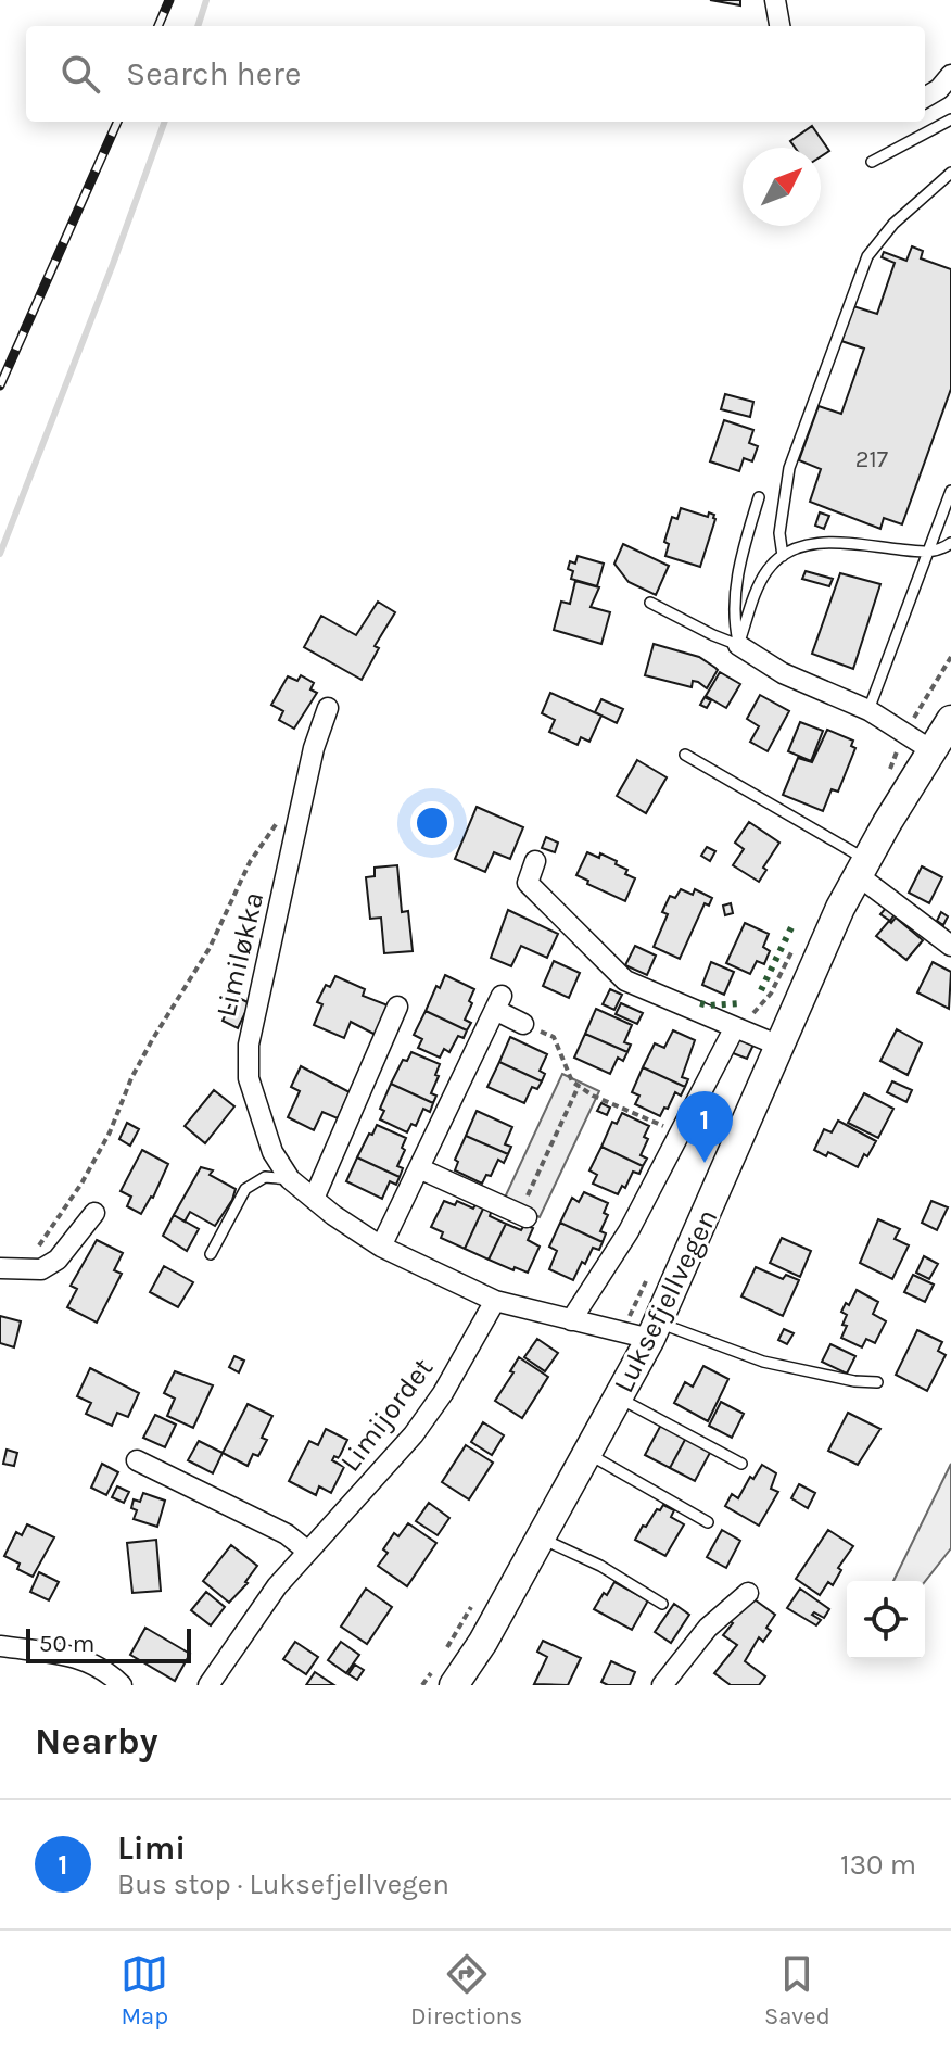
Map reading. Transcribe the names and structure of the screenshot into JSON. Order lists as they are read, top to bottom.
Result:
{
  "streets": {
    "main road": ["Luksefjellvegen"],
    "street": ["Limiløkka", "Limijordet"]
  },
  "crossings": [
    ["Limiløkka", "Luksefjellvegen"],
    ["Limiløkka", "Limijordet"]
  ],
  "house_numbers": ["217"],
  "scale_bar": "50 m",
  "north": "top right",
  "page": {
    "search": "Search here",
    "pins": "1",
    "scale": "50 m",
    "heading": "Nearby",
    "list": [
      {
        "mark": "1",
        "name": "Limi",
        "note": "Bus stop · Luksefjellvegen",
        "value": "130 m"
      }
    ],
    "nav": ["Map", "Directions", "Saved"]
  }
}
